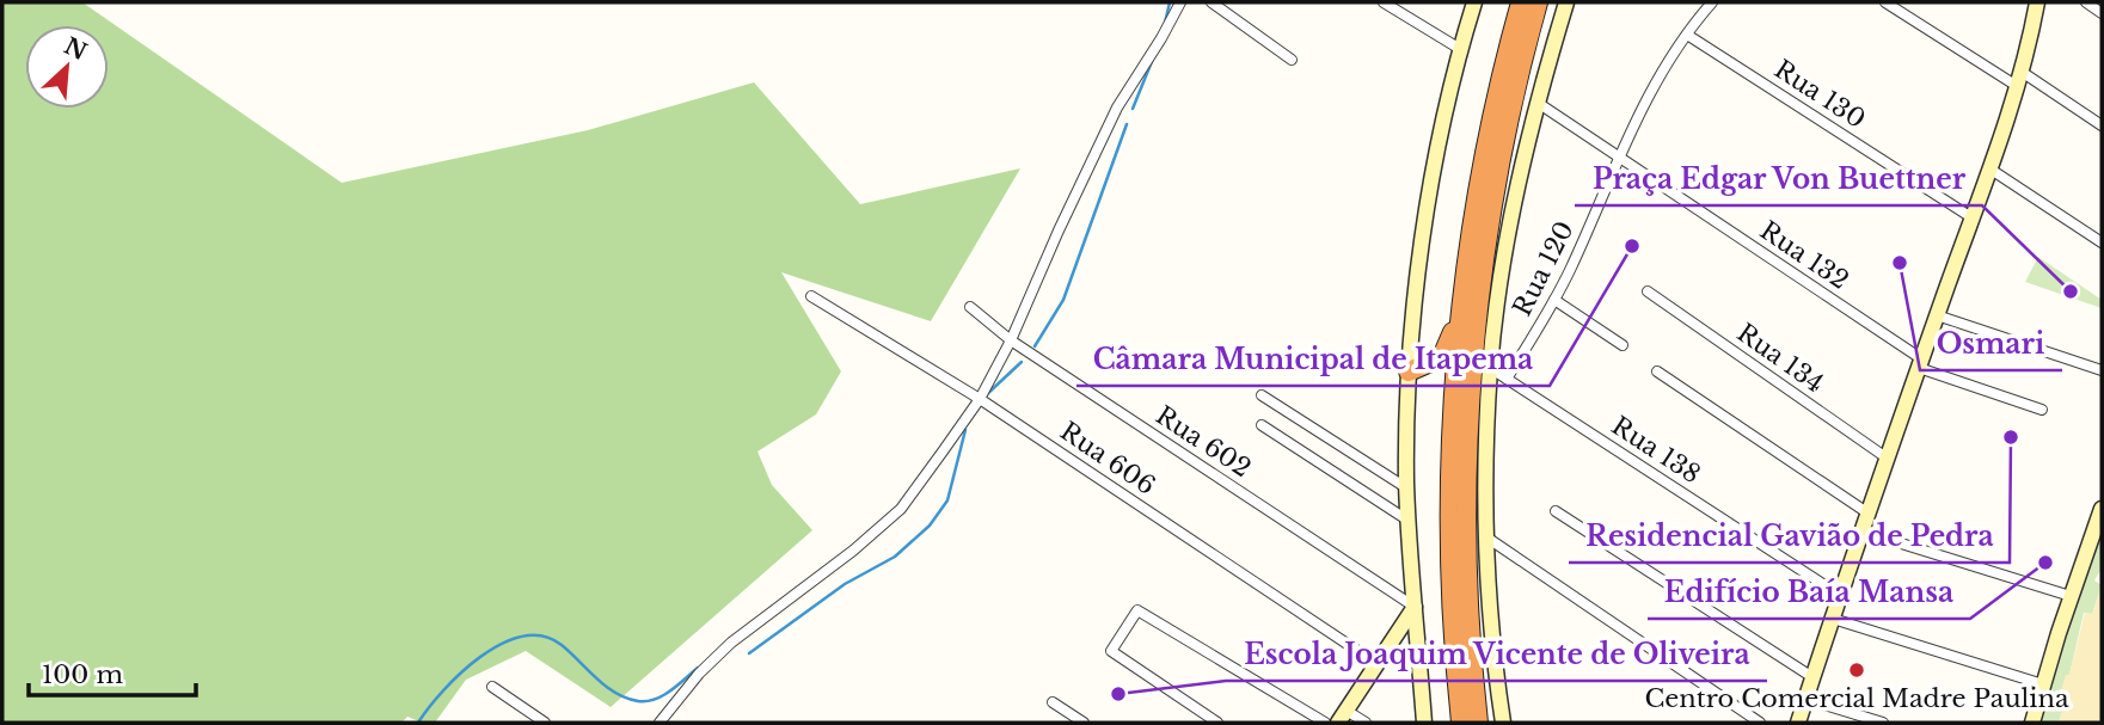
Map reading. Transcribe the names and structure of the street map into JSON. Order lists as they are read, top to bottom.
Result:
{
  "streets": {
    "street": [
      "Rua 130",
      "Rua 132",
      "Rua 120",
      "Rua 134",
      "Rua 602",
      "Rua 138",
      "Rua 606"
    ]
  },
  "crossings": [
    ["Rua 130", "Rua 120"],
    ["Rua 132", "Rua 120"],
    ["Rua 120", "Rua 138"]
  ],
  "places": [
    "Câmara Municipal de Itapema",
    "Osmari",
    "Praça Edgar Von Buettner",
    "Residencial Gavião de Pedra",
    "Edifício Baía Mansa",
    "Centro Comercial Madre Paulina",
    "Escola Joaquim Vicente de Oliveira"
  ],
  "scale_bar": "100 m",
  "north": "top right"
}
